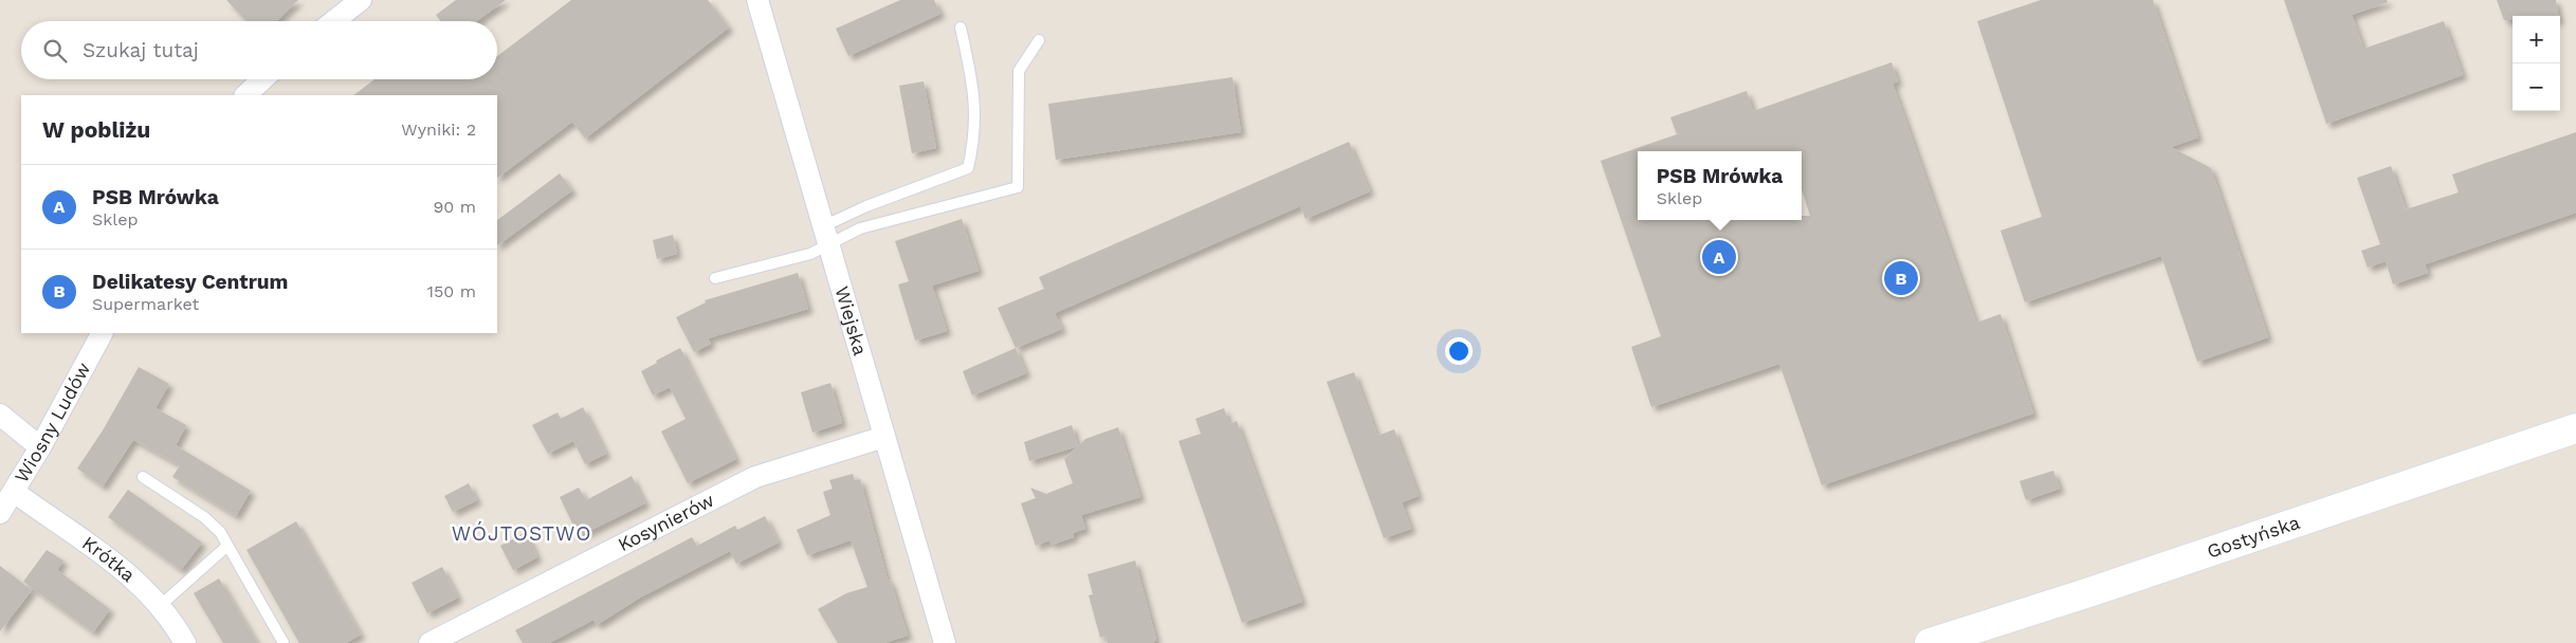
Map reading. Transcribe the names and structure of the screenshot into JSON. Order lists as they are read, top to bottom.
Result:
{
  "streets": {
    "main road": ["Gostyńska"],
    "street": [
      "Wiejska",
      "Wiosny Ludów",
      "Kosynierów",
      "Krótka"
    ]
  },
  "crossings": [
    ["Wiejska", "Kosynierów"],
    ["Wiosny Ludów", "Krótka"]
  ],
  "districts": ["WÓJTOSTWO"],
  "page": {
    "map_buttons": ["+", "−"],
    "search": "Szukaj tutaj",
    "heading": ["W pobliżu", "Wyniki: 2"],
    "popup": ["PSB Mrówka", "Sklep"],
    "list": [
      {
        "mark": "A",
        "name": "PSB Mrówka",
        "note": "Sklep",
        "value": "90 m"
      },
      {
        "mark": "B",
        "name": "Delikatesy Centrum",
        "note": "Supermarket",
        "value": "150 m"
      }
    ],
    "pins": ["A", "B"]
  }
}
